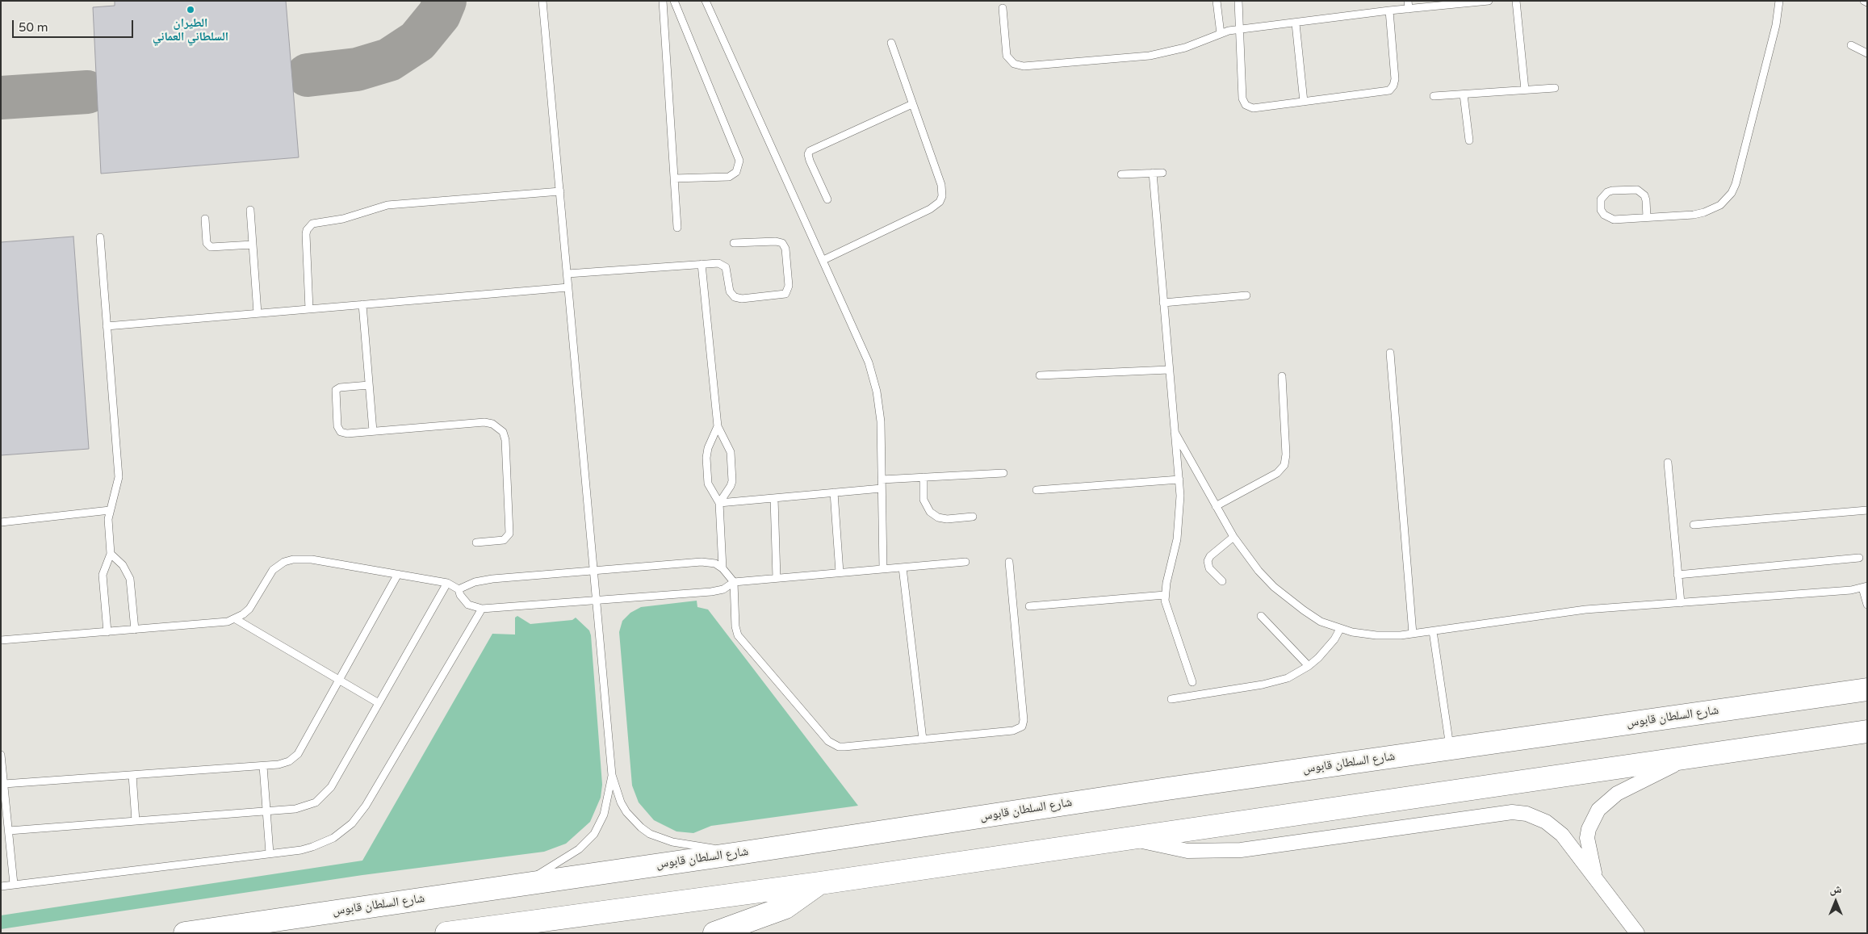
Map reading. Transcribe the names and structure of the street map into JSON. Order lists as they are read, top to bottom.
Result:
{
  "streets": {
    "highway": ["شارع السلطان قابوس"]
  },
  "places": ["الطيران السلطاني العماني"],
  "scale_bar": "50 m",
  "north": "top"
}
